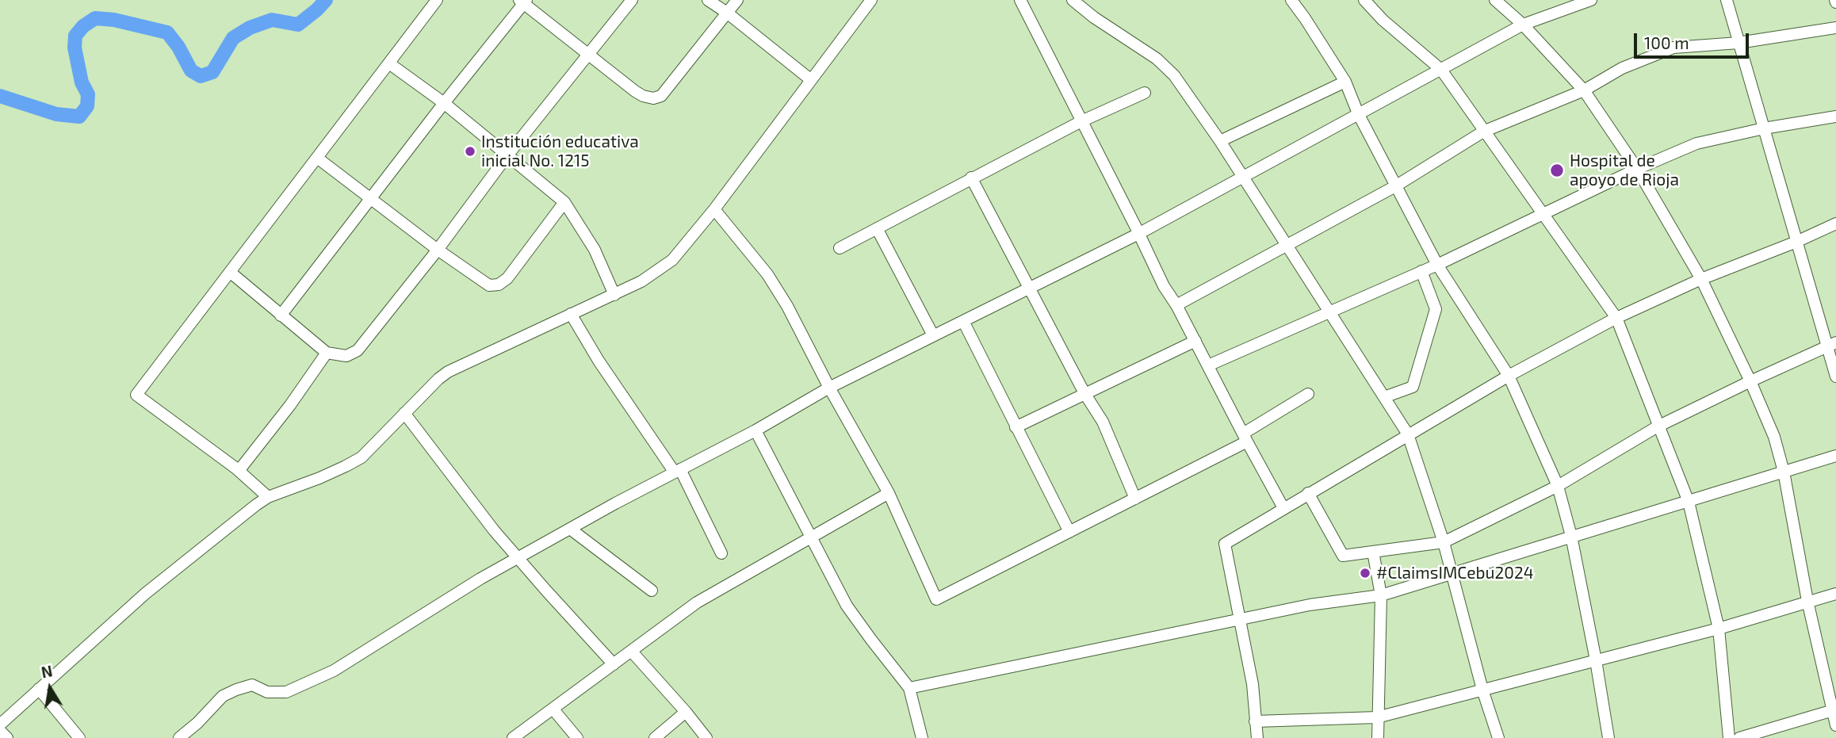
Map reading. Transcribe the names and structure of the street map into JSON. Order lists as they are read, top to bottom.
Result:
{
  "places": ["Institución educativa inicial No. 1215", "Hospital de apoyo de Rioja", "#ClaimsIMCebu2024"],
  "scale_bar": "100 m",
  "north": "top"
}
